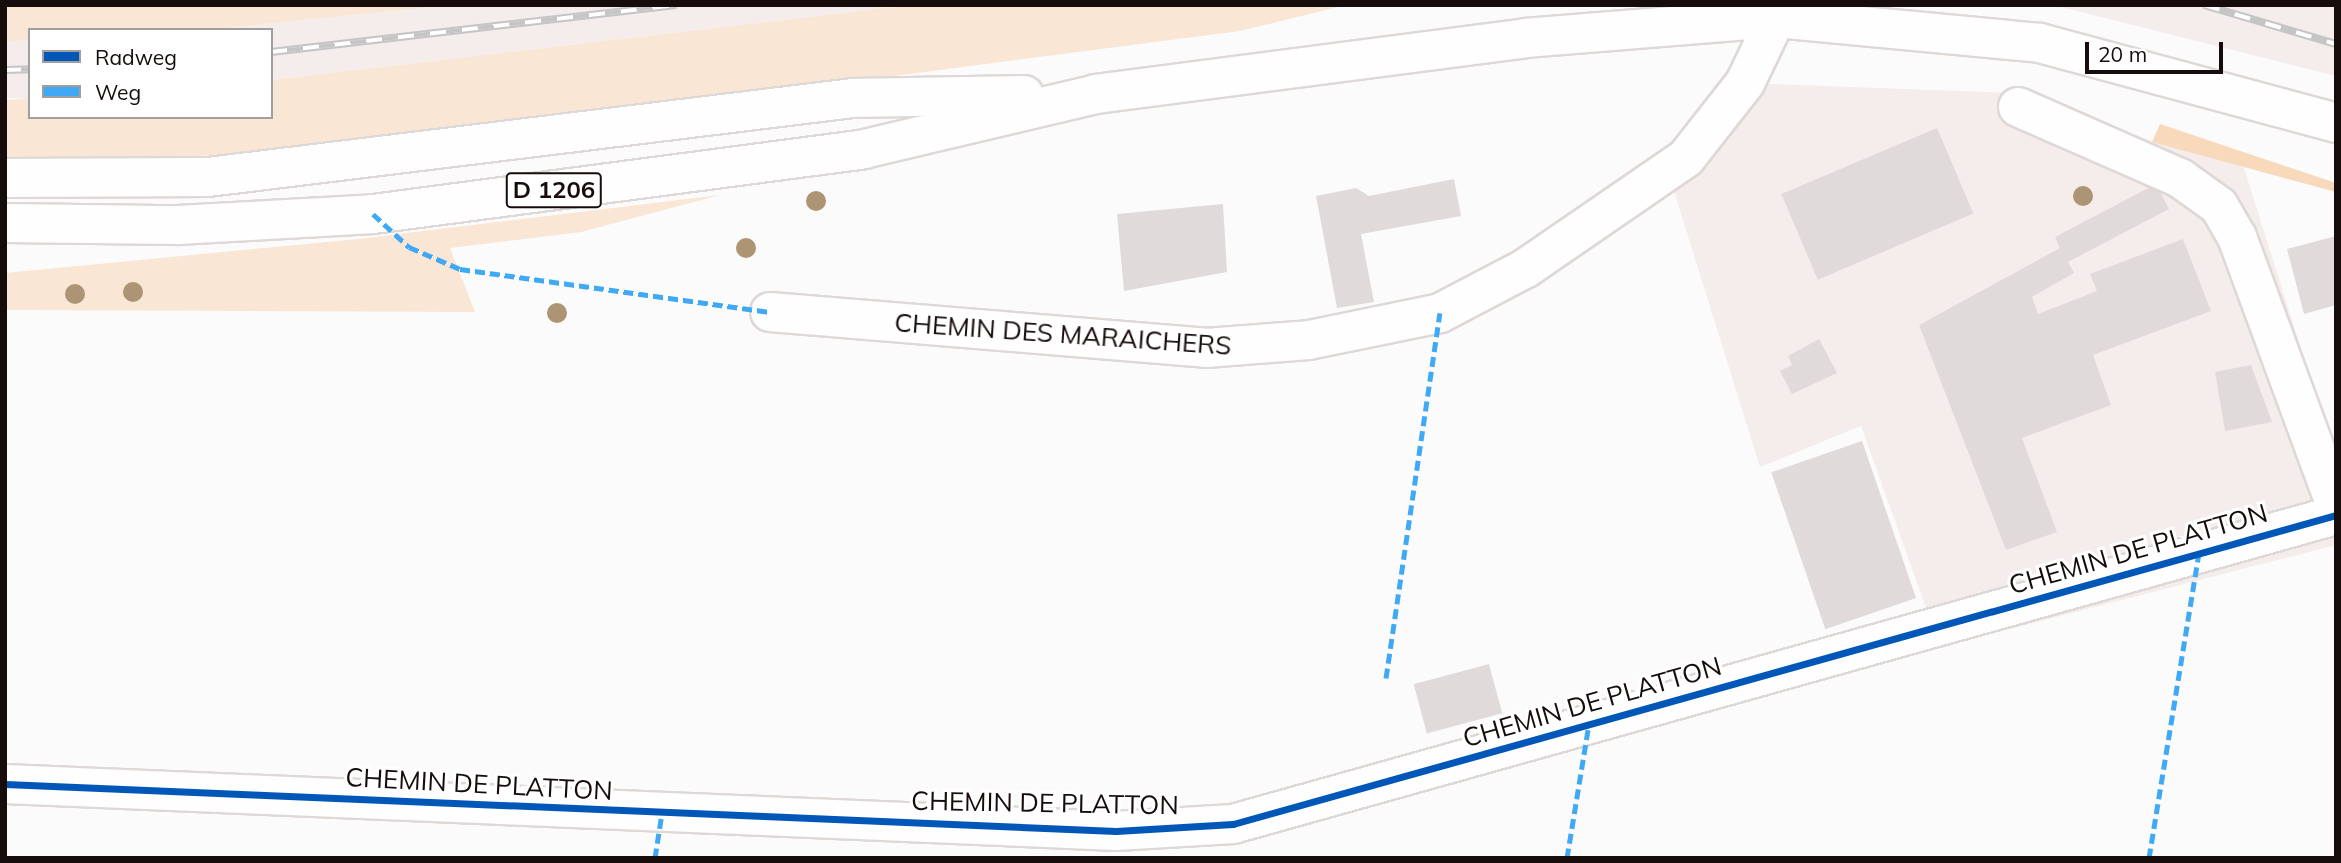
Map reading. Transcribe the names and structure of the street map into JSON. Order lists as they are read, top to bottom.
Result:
{
  "streets": {
    "street": ["D 1206", "CHEMIN DES MARAICHERS", "CHEMIN DE PLATTON"]
  },
  "crossings": [
    ["D 1206", "CHEMIN DES MARAICHERS"]
  ],
  "legend": ["Radweg", "Weg"],
  "scale_bar": "20 m"
}
